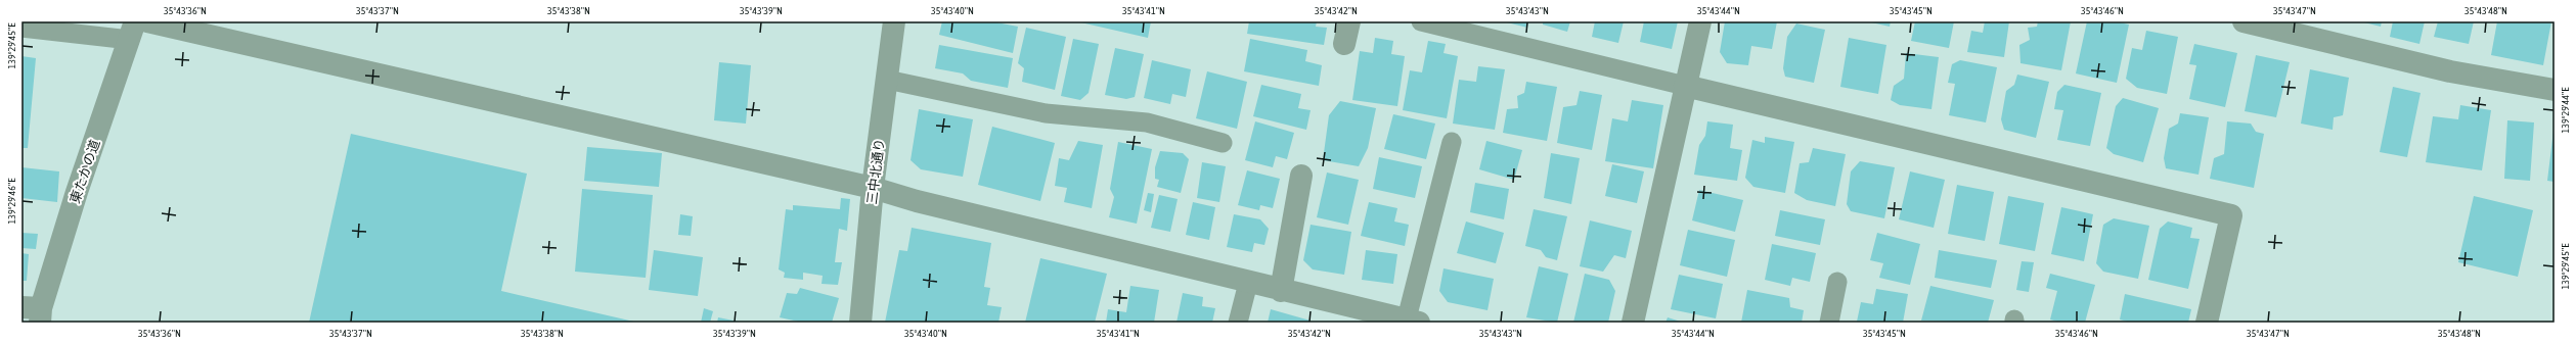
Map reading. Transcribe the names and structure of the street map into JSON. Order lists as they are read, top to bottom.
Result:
{
  "streets": {
    "street": ["東たかの道", "三中北通り"]
  },
  "coordinates": [
    "35°43'36\"N",
    "35°43'37\"N",
    "35°43'38\"N",
    "35°43'39\"N",
    "35°43'40\"N",
    "35°43'41\"N",
    "35°43'42\"N",
    "35°43'43\"N",
    "35°43'44\"N",
    "35°43'45\"N",
    "35°43'46\"N",
    "35°43'47\"N",
    "35°43'48\"N",
    "139°29'45\"E",
    "139°29'44\"E",
    "139°29'46\"E"
  ]
}
